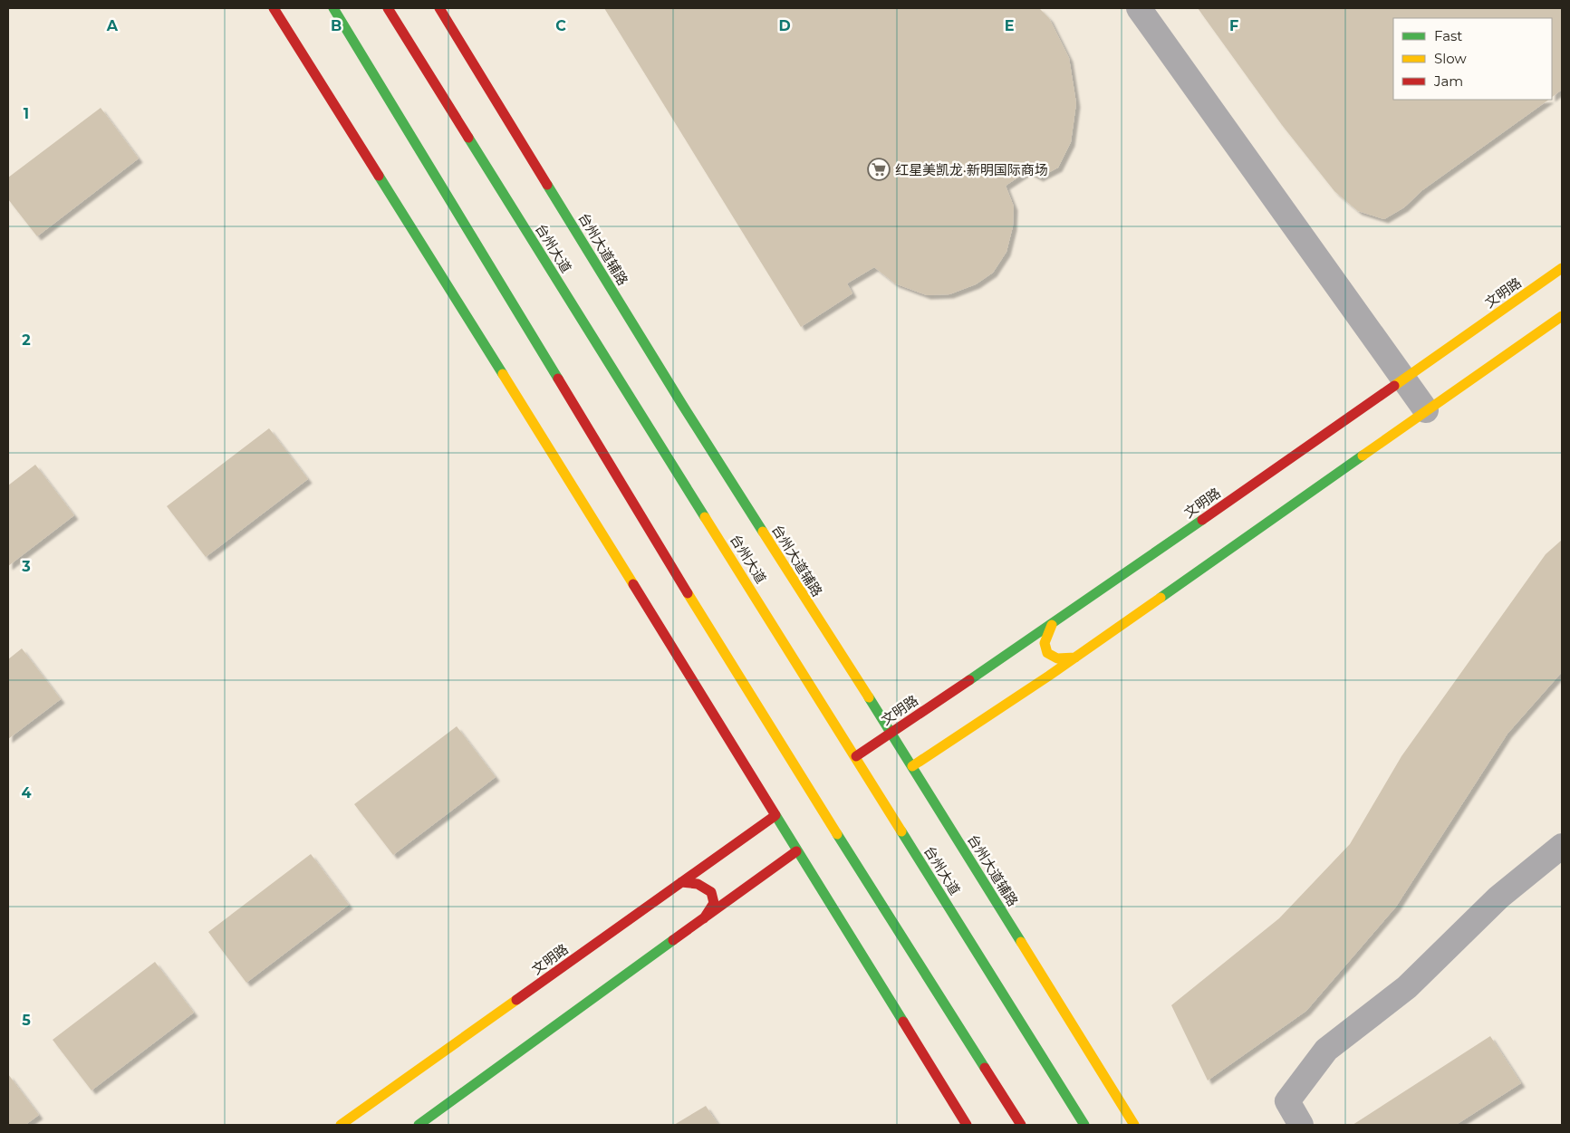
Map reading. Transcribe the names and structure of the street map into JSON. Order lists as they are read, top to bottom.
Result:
{
  "streets": {
    "main road": ["台州大道", "台州大道辅路", "文明路"]
  },
  "crossings": [
    ["台州大道", "文明路"],
    ["台州大道辅路", "文明路"]
  ],
  "places": {
    "supermarket": ["红星美凯龙·新明国际商场"]
  },
  "legend": ["Fast", "Slow", "Jam"],
  "grid": {
    "columns": [
      "A",
      "B",
      "C",
      "D",
      "E",
      "F"
    ],
    "rows": [
      "1",
      "2",
      "3",
      "4",
      "5"
    ]
  }
}
